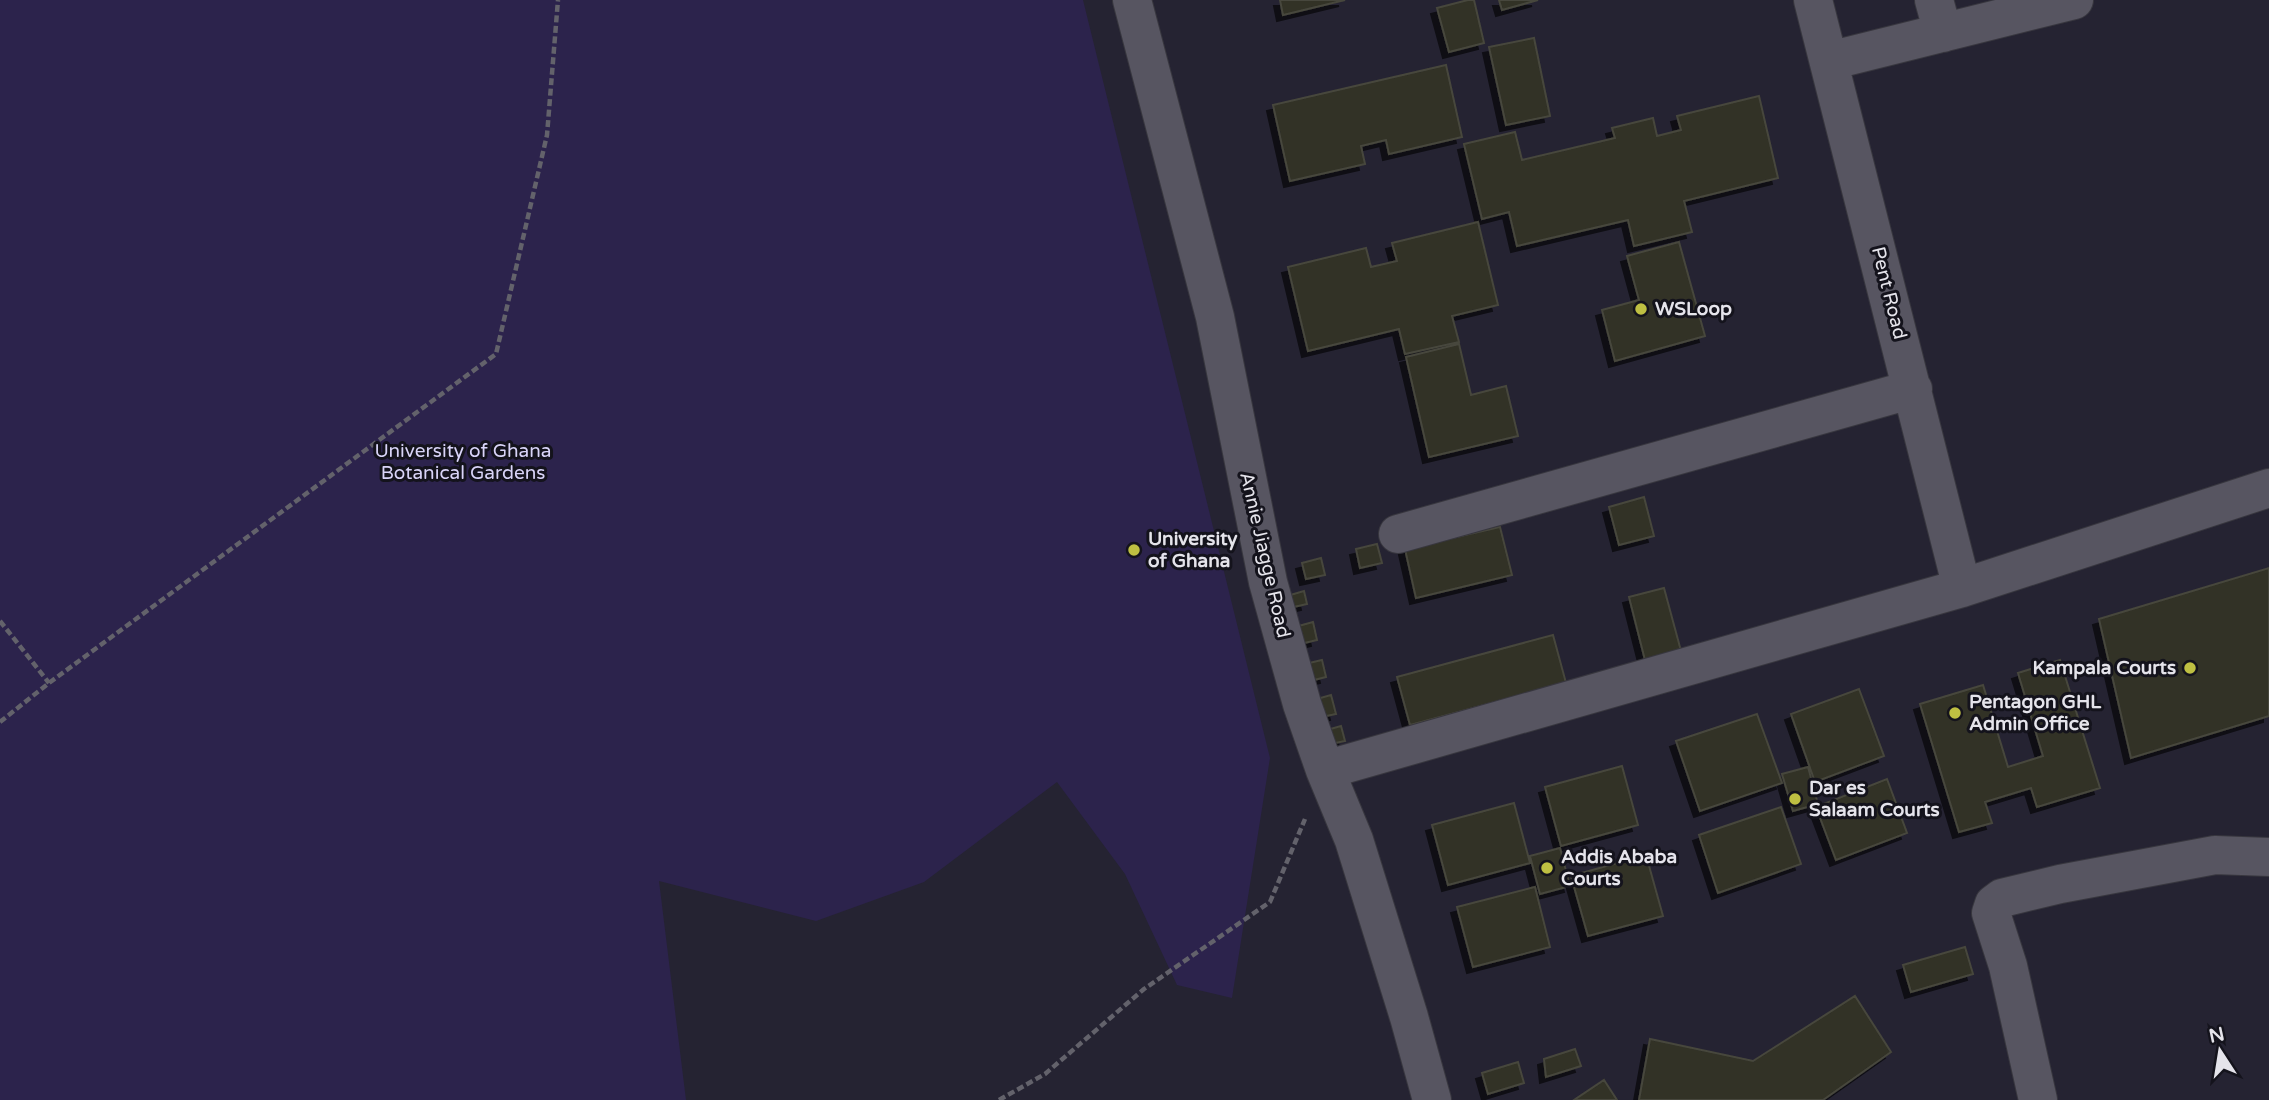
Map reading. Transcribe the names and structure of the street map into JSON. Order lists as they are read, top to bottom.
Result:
{
  "streets": {
    "street": ["Pent Road", "Annie Jiagge Road"]
  },
  "parks": ["University of Ghana Botanical Gardens"],
  "places": [
    "WSLoop",
    "University of Ghana",
    "Kampala Courts",
    "Pentagon GHL Admin Office",
    "Dar es Salaam Courts",
    "Addis Ababa Courts"
  ],
  "north": "top"
}
